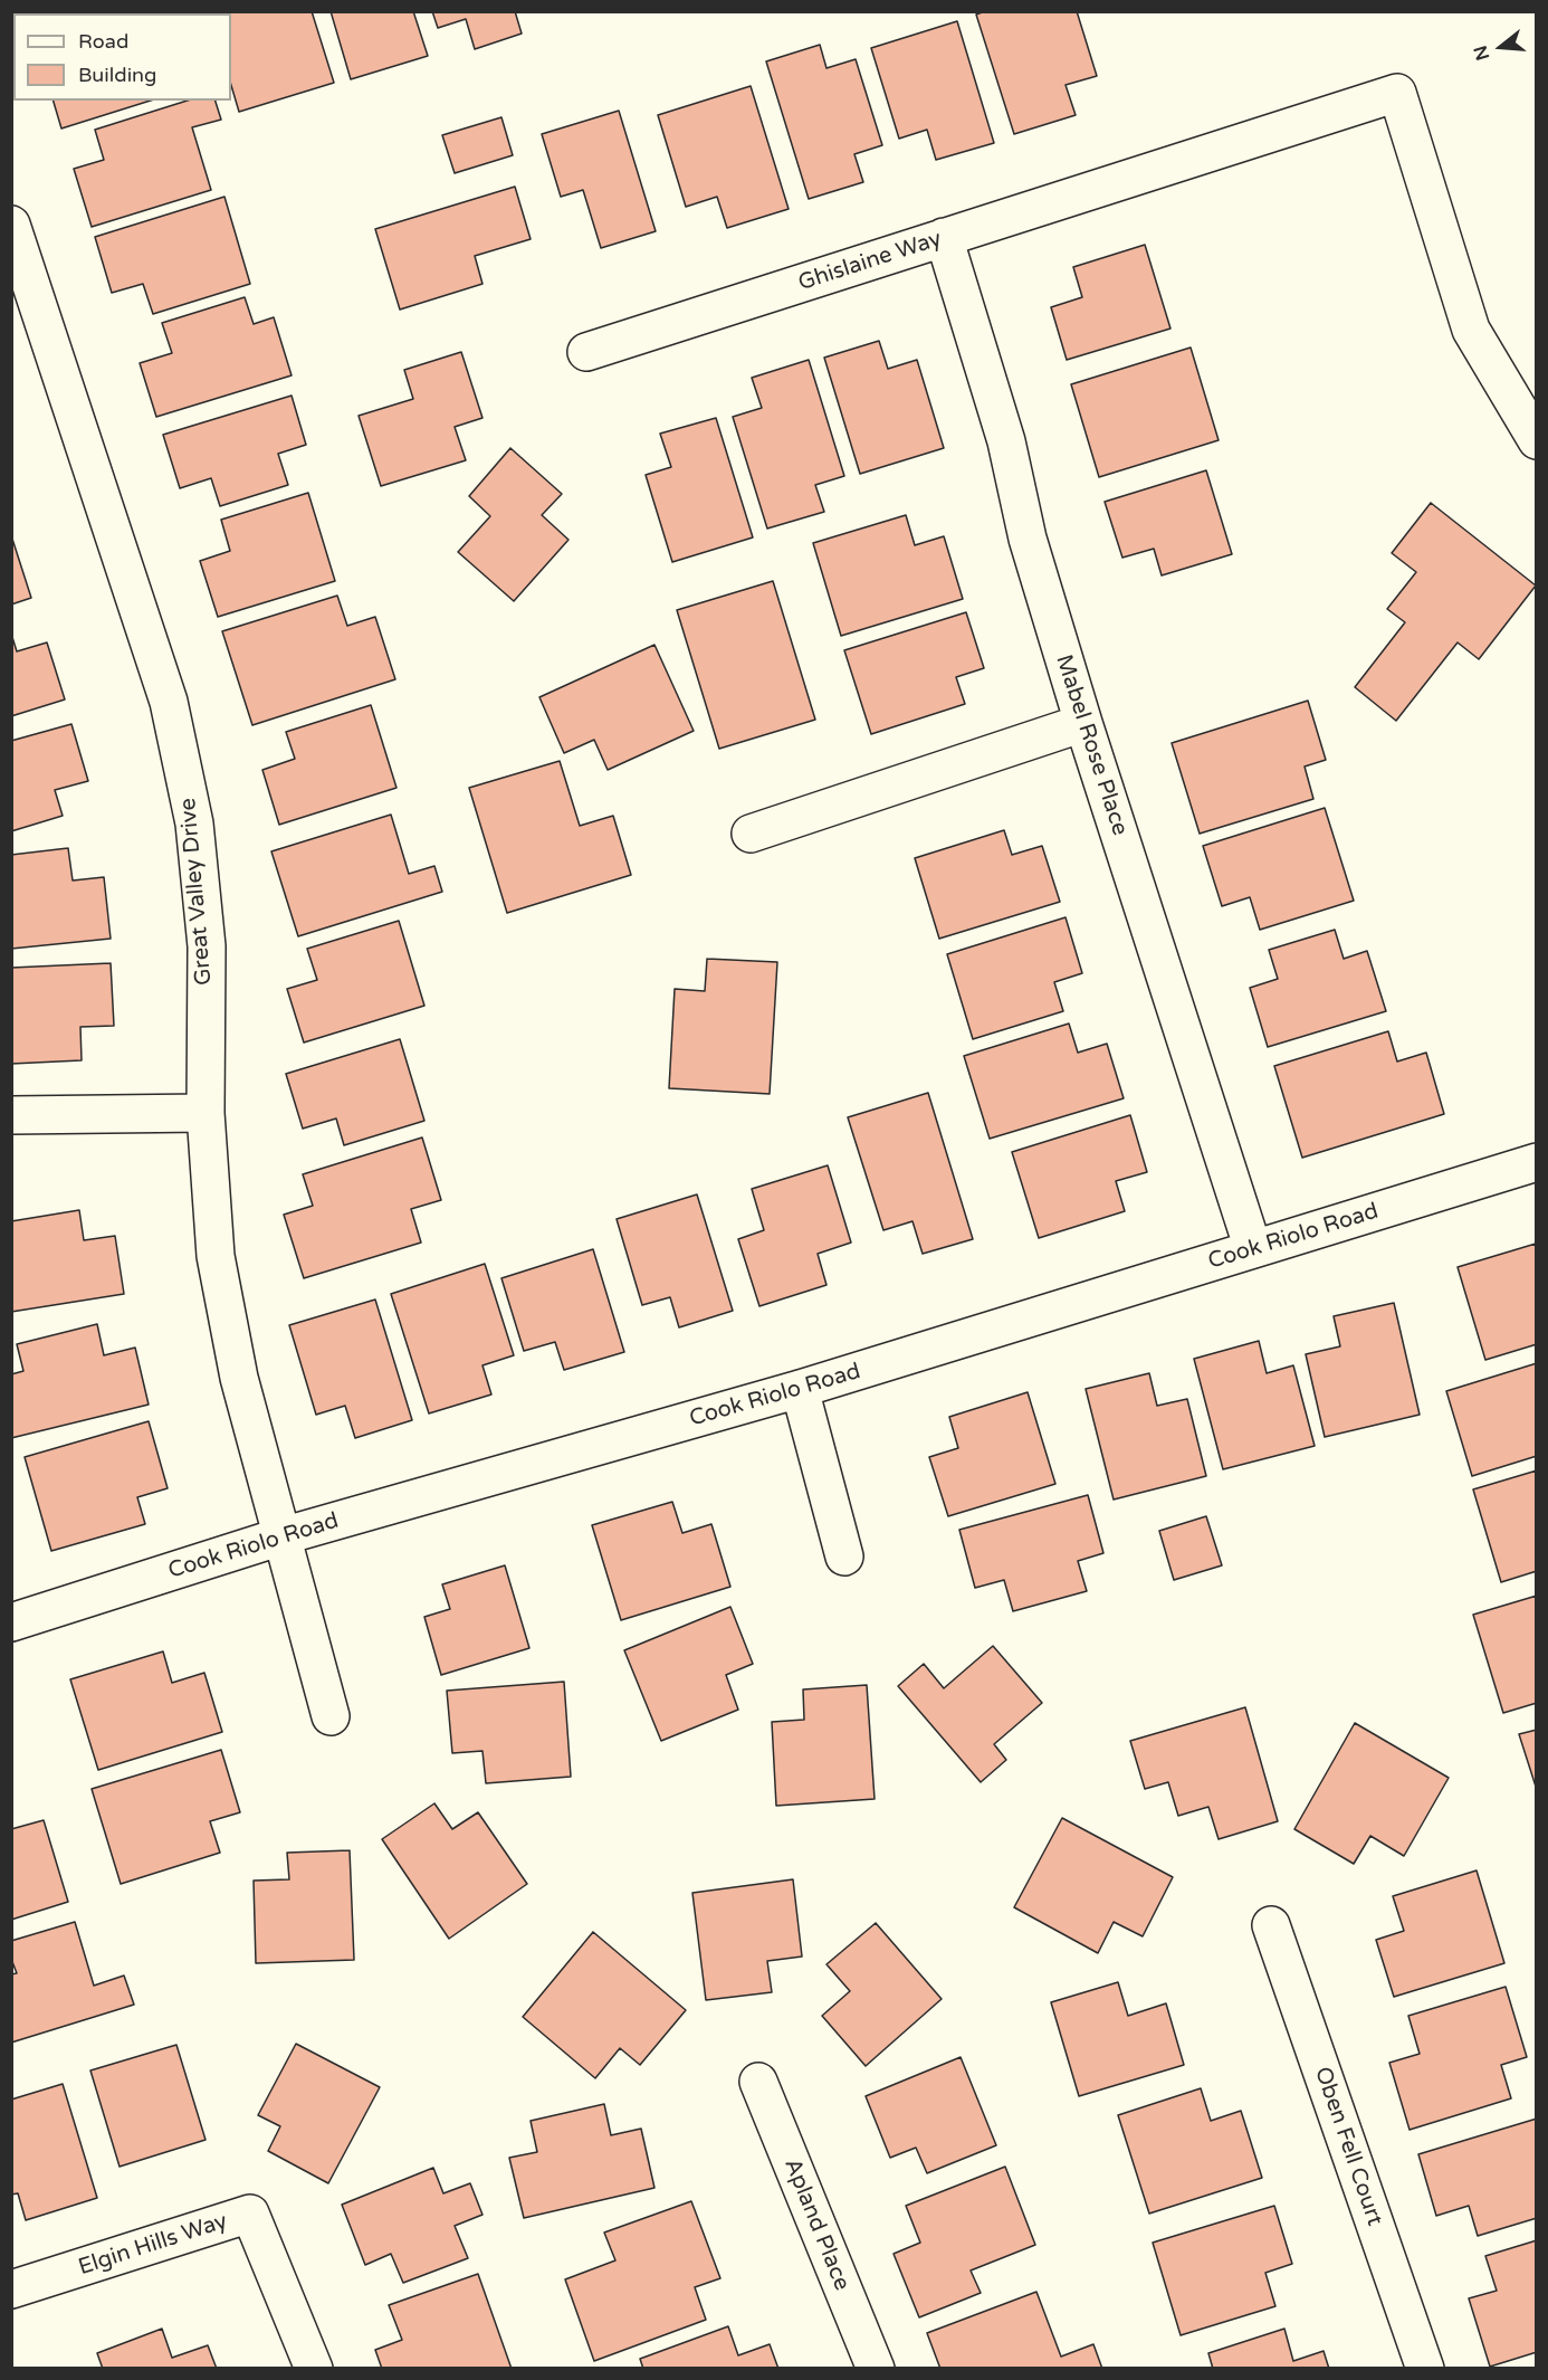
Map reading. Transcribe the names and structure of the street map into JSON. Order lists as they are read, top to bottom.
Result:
{
  "streets": {
    "street": [
      "Ghislaine Way",
      "Mabel Rose Place",
      "Great Valley Drive",
      "Cook Riolo Road",
      "Oben Fell Court",
      "Apland Place",
      "Elgin Hills Way"
    ]
  },
  "crossings": [
    ["Ghislaine Way", "Mabel Rose Place"],
    ["Mabel Rose Place", "Cook Riolo Road"],
    ["Great Valley Drive", "Cook Riolo Road"]
  ],
  "legend": ["Road", "Building"],
  "north": "left"
}
